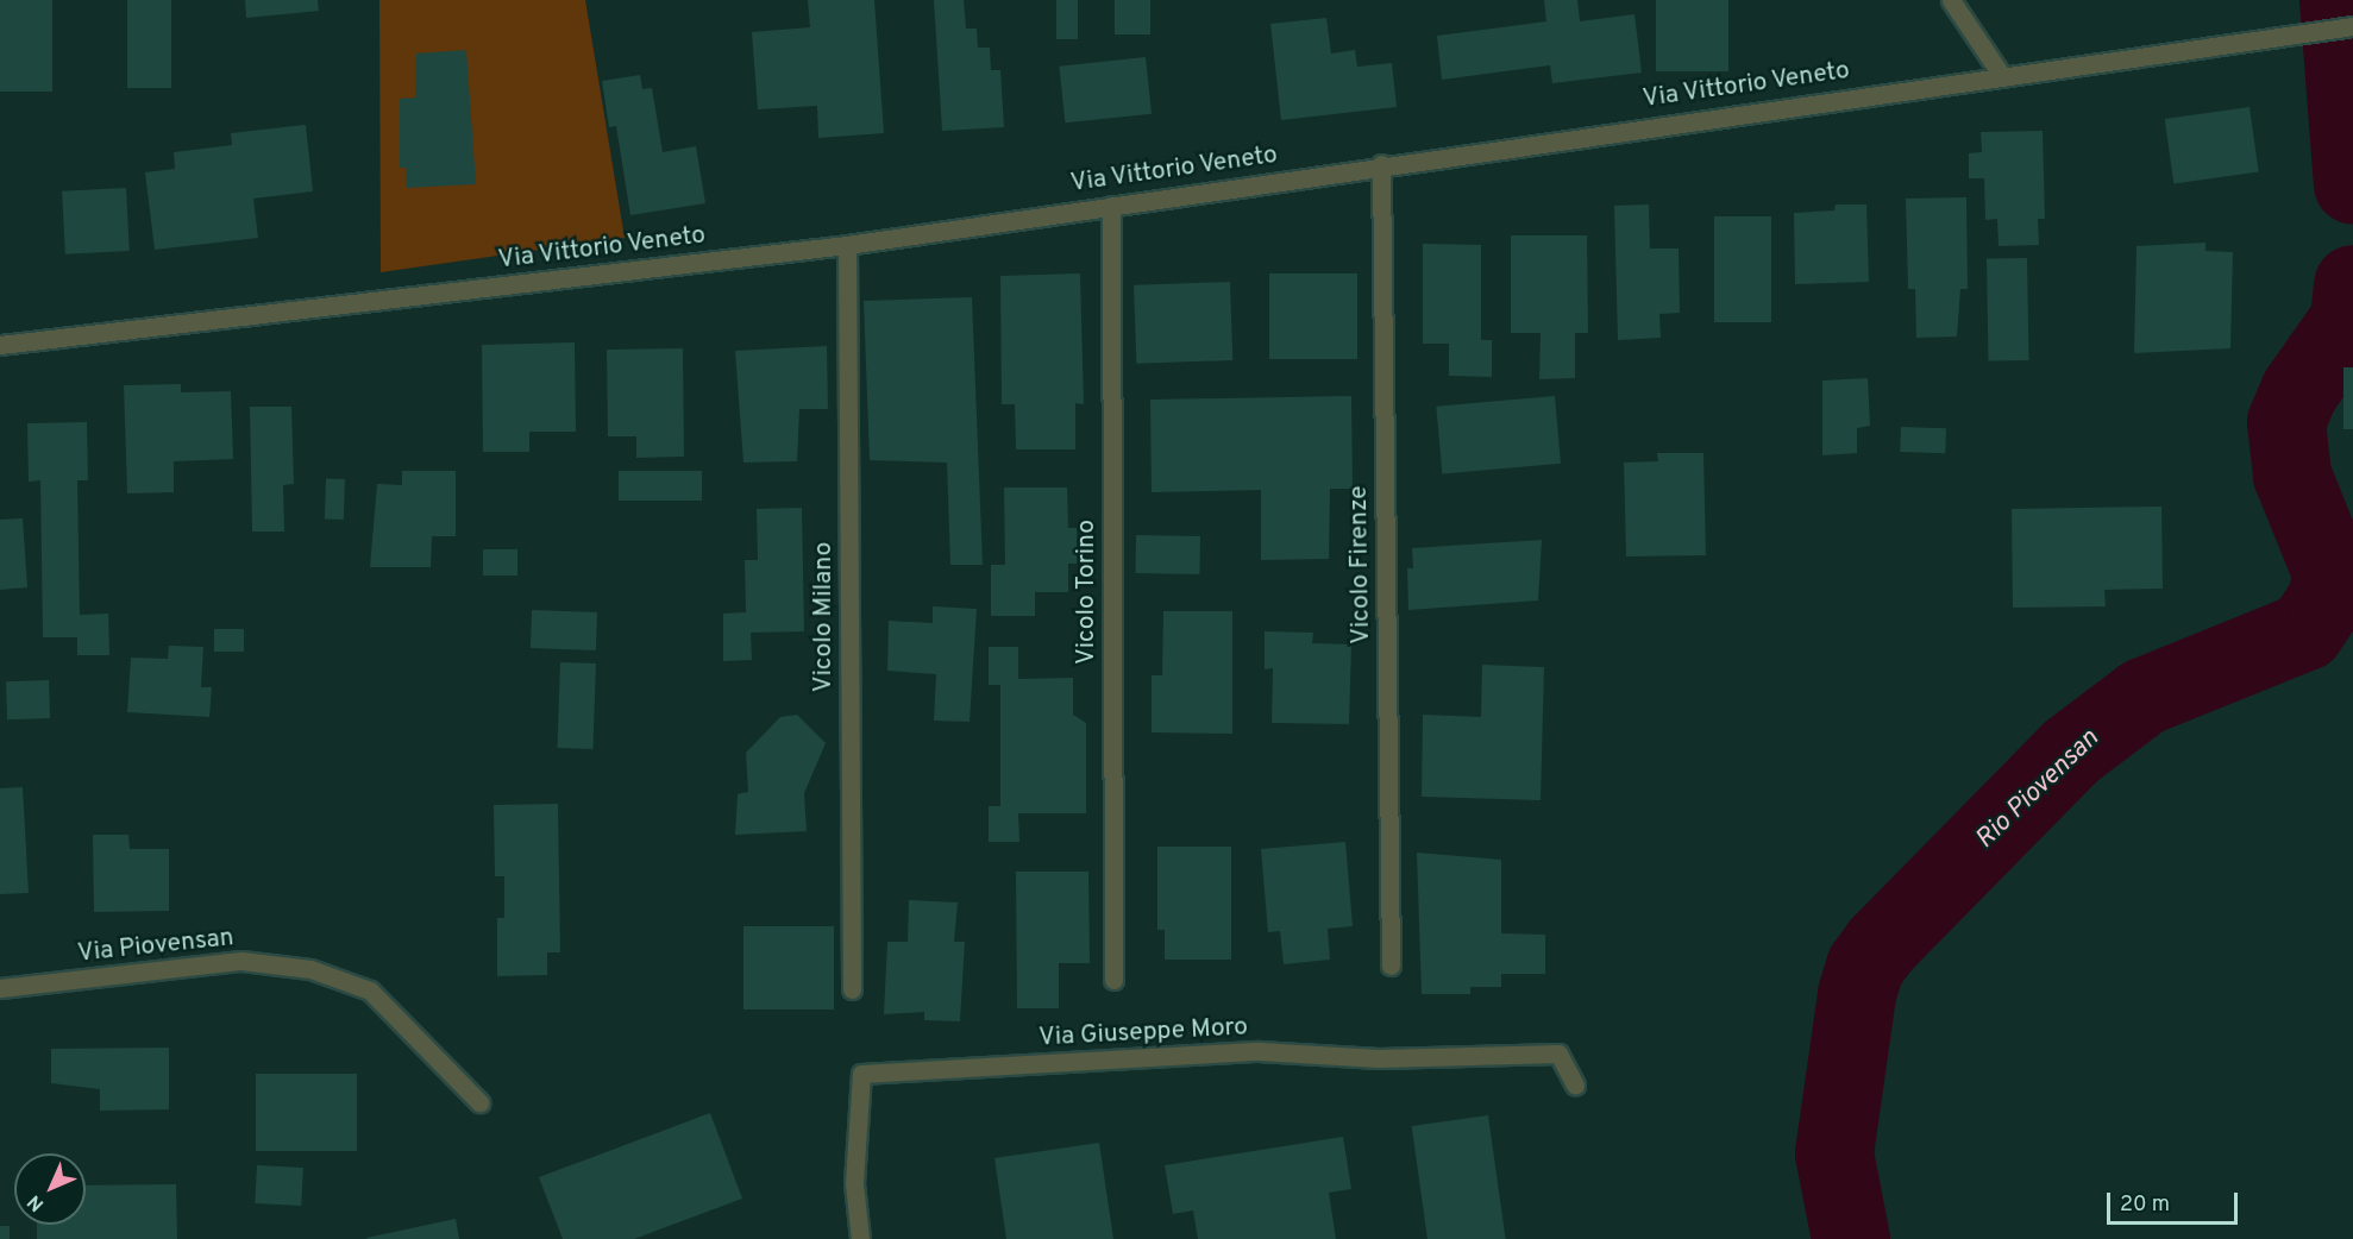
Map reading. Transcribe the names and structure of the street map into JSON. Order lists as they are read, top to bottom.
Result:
{
  "streets": {
    "street": [
      "Via Vittorio Veneto",
      "Vicolo Firenze",
      "Vicolo Torino",
      "Vicolo Milano",
      "Via Piovensan",
      "Via Giuseppe Moro"
    ]
  },
  "crossings": [
    ["Via Vittorio Veneto", "Vicolo Firenze"],
    ["Via Vittorio Veneto", "Vicolo Torino"],
    ["Via Vittorio Veneto", "Vicolo Milano"]
  ],
  "water": ["Rio Piovensan"],
  "scale_bar": "20 m",
  "north": "bottom left"
}
